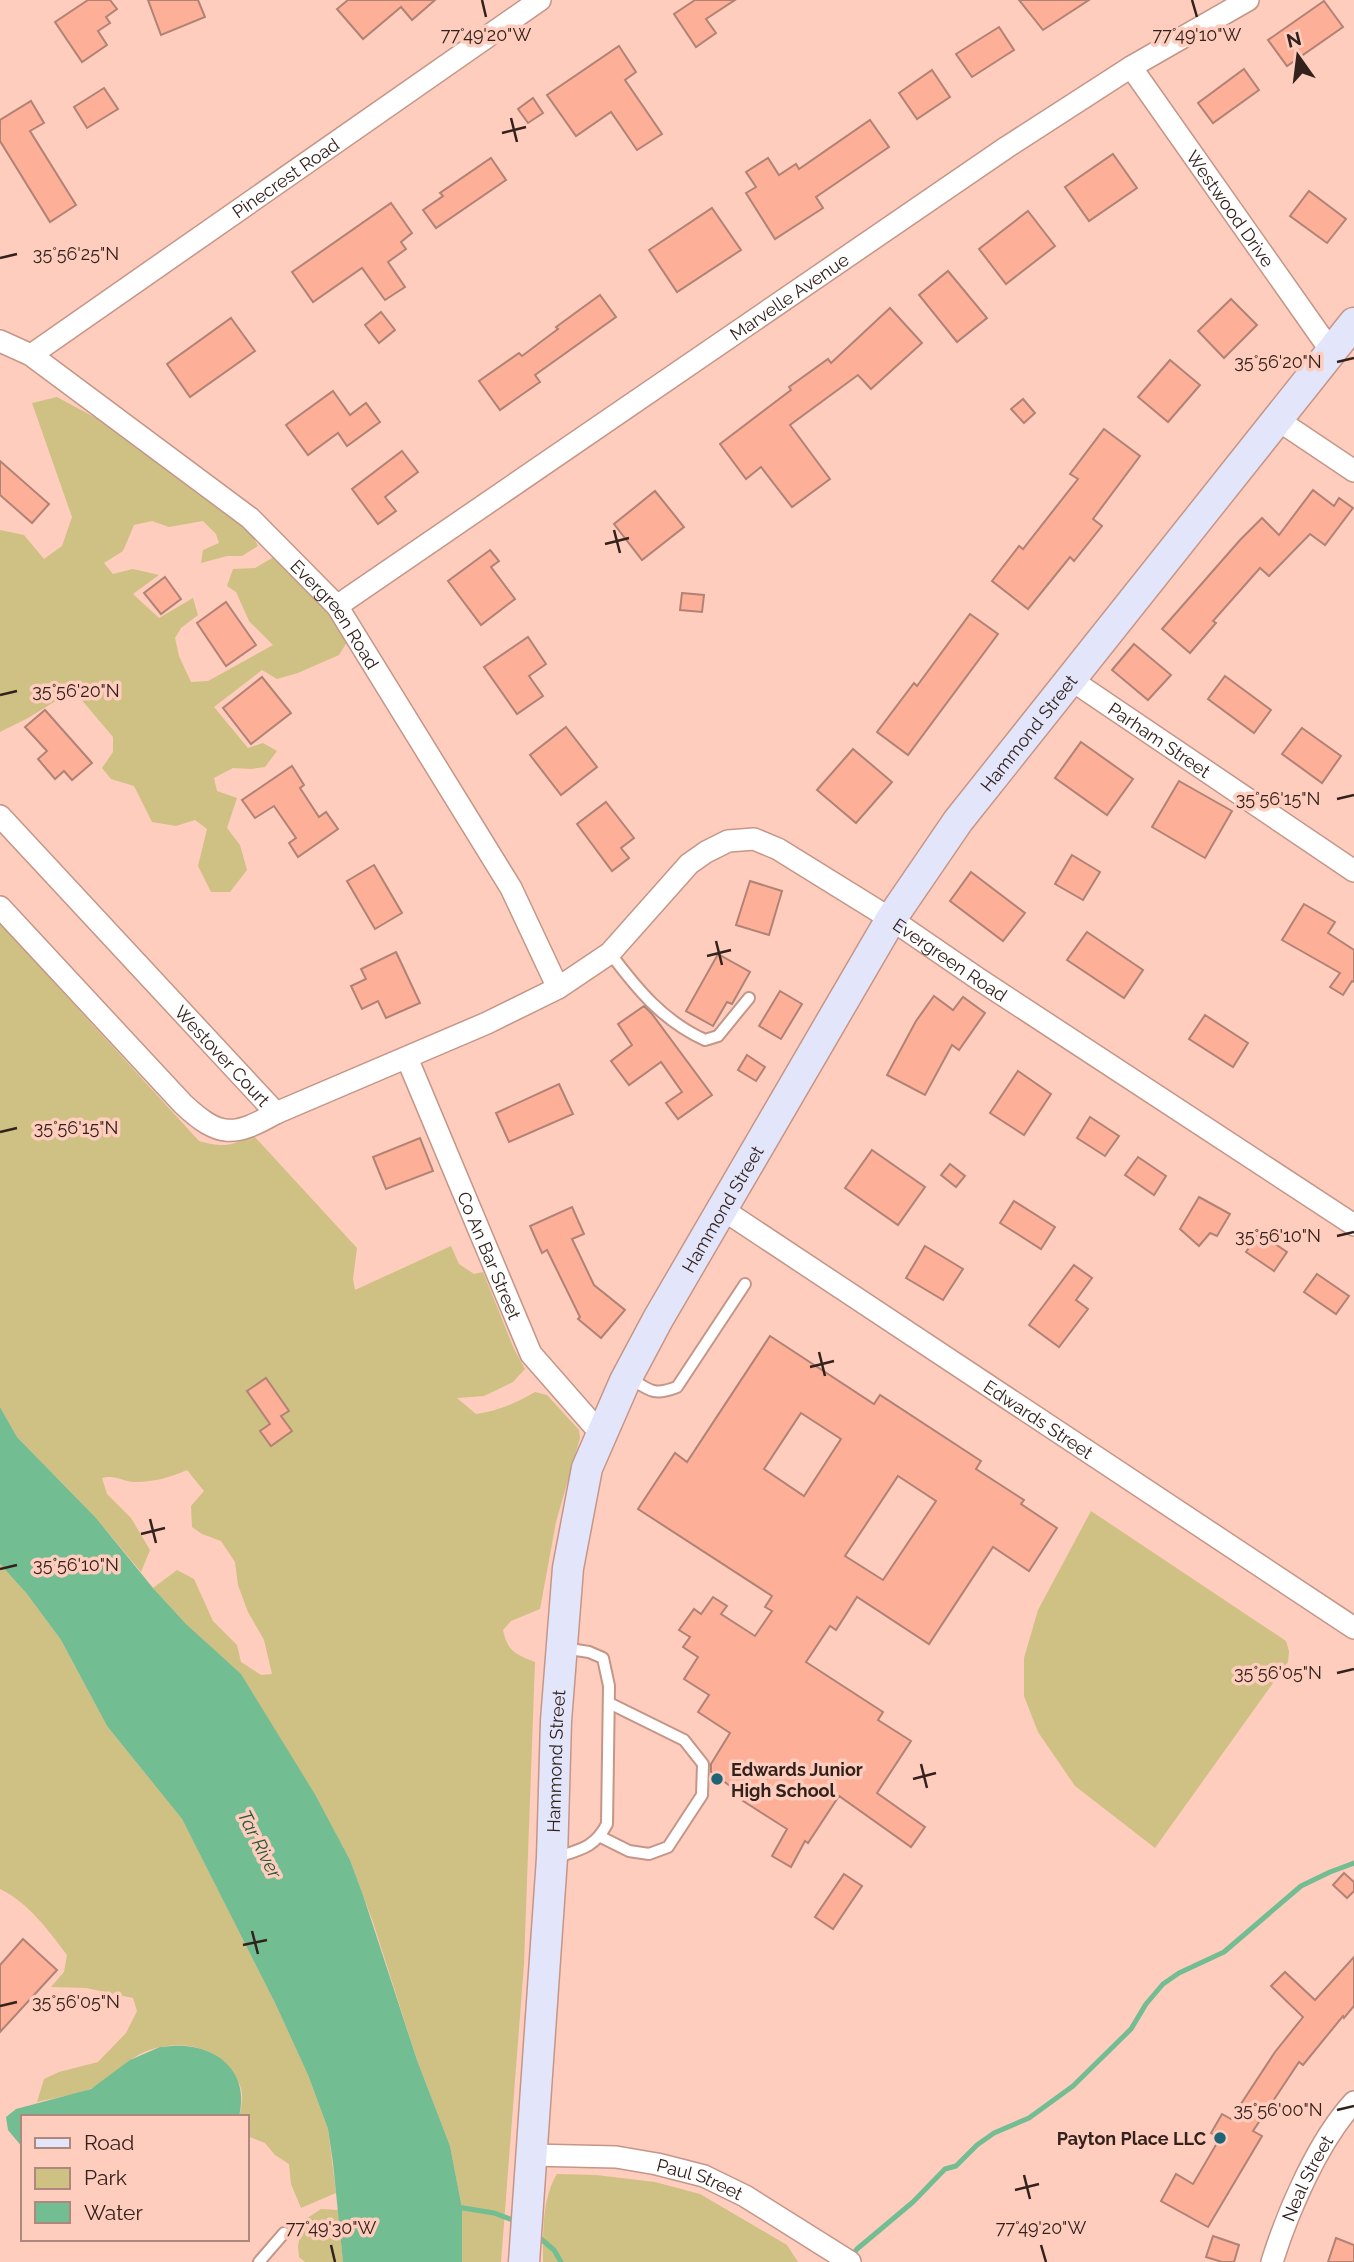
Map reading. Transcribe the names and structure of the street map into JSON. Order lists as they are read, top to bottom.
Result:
{
  "streets": {
    "street": [
      "Pinecrest Road",
      "Westwood Drive",
      "Marvelle Avenue",
      "Evergreen Road",
      "Hammond Street",
      "Parham Street",
      "Westover Court",
      "Co An Bar Street",
      "Edwards Street",
      "Neal Street",
      "Paul Street"
    ]
  },
  "crossings": [
    ["Pinecrest Road", "Evergreen Road"],
    ["Westwood Drive", "Marvelle Avenue"],
    ["Westwood Drive", "Hammond Street"],
    ["Marvelle Avenue", "Evergreen Road"],
    ["Evergreen Road", "Hammond Street"],
    ["Evergreen Road", "Westover Court"],
    ["Evergreen Road", "Co An Bar Street"],
    ["Hammond Street", "Parham Street"],
    ["Hammond Street", "Co An Bar Street"],
    ["Hammond Street", "Edwards Street"],
    ["Hammond Street", "Paul Street"]
  ],
  "water": ["Tar River"],
  "places": ["Edwards Junior High School", "Payton Place LLC"],
  "legend": ["Road", "Park", "Water"],
  "north": "top",
  "coordinates": [
    "77°49'20\"W",
    "77°49'10\"W",
    "35°56'25\"N",
    "35°56'20\"N",
    "35°56'15\"N",
    "35°56'10\"N",
    "35°56'05\"N",
    "35°56'00\"N",
    "77°49'30\"W"
  ]
}
